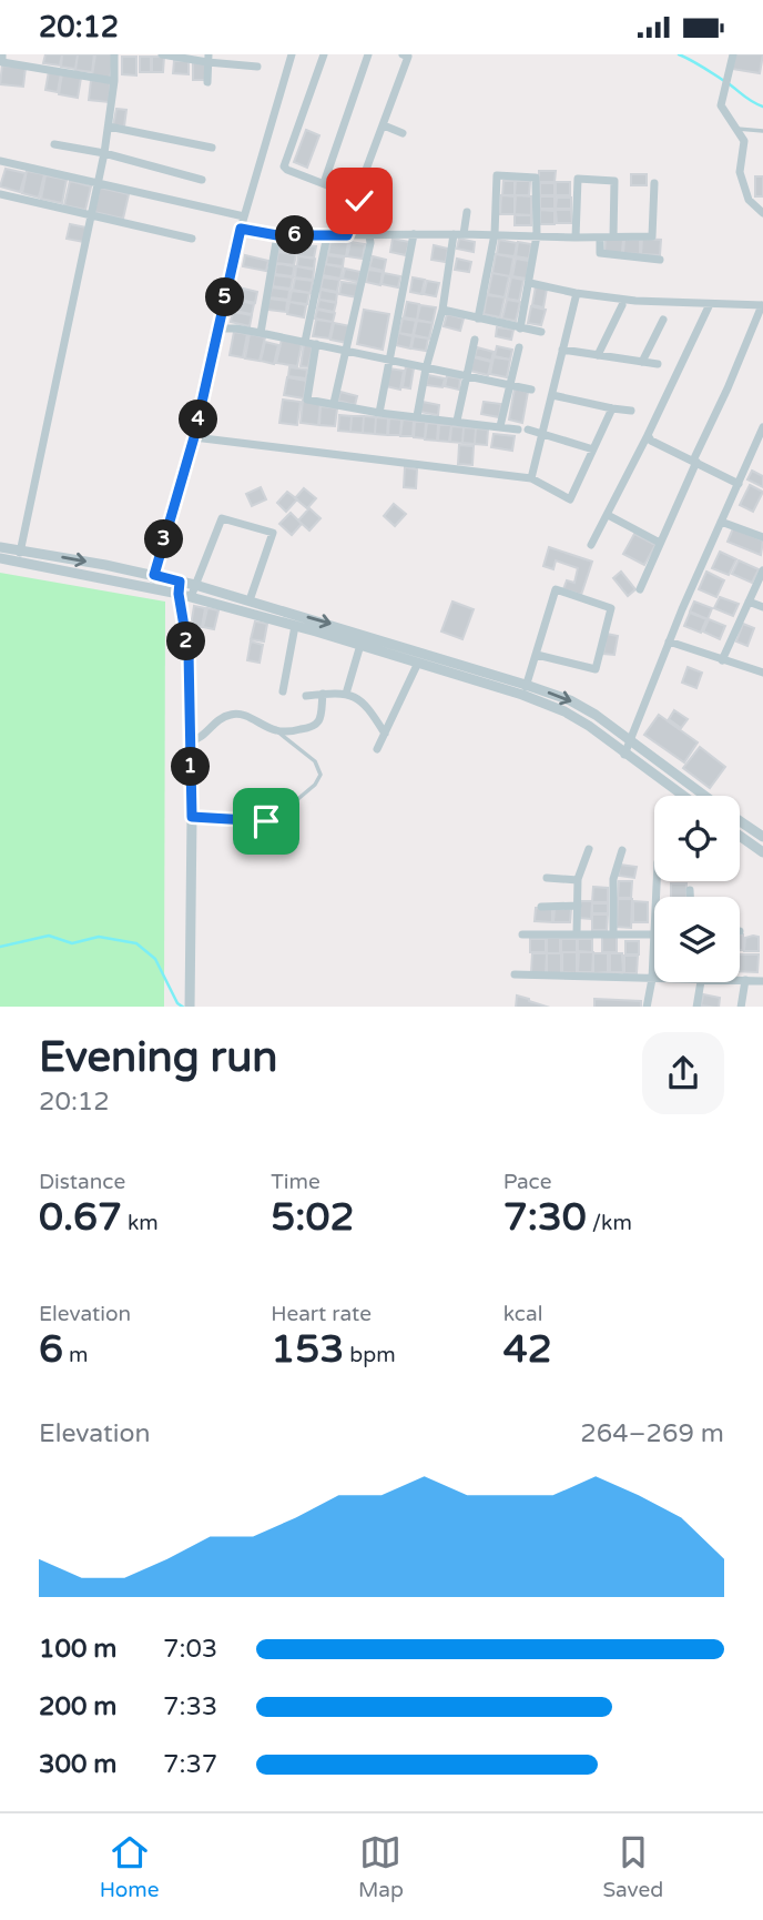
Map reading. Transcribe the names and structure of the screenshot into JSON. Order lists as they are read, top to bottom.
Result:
{
  "page": {
    "status": "20:12",
    "pins": [
      "6",
      "5",
      "4",
      "3",
      "2",
      "1"
    ],
    "heading": ["Evening run", "20:12"],
    "stats": [
      ["Distance", "0.67 km"],
      ["Time", "5:02"],
      ["Pace", "7:30 /km"],
      ["Elevation", "6 m"],
      ["Heart rate", "153 bpm"],
      ["kcal", "42"]
    ],
    "chart": ["Elevation", "264–269 m"],
    "list": [
      {
        "name": "100 m",
        "note": "7:03"
      },
      {
        "name": "200 m",
        "note": "7:33"
      },
      {
        "name": "300 m",
        "note": "7:37"
      }
    ],
    "tabs": ["Home", "Map", "Saved"]
  }
}
